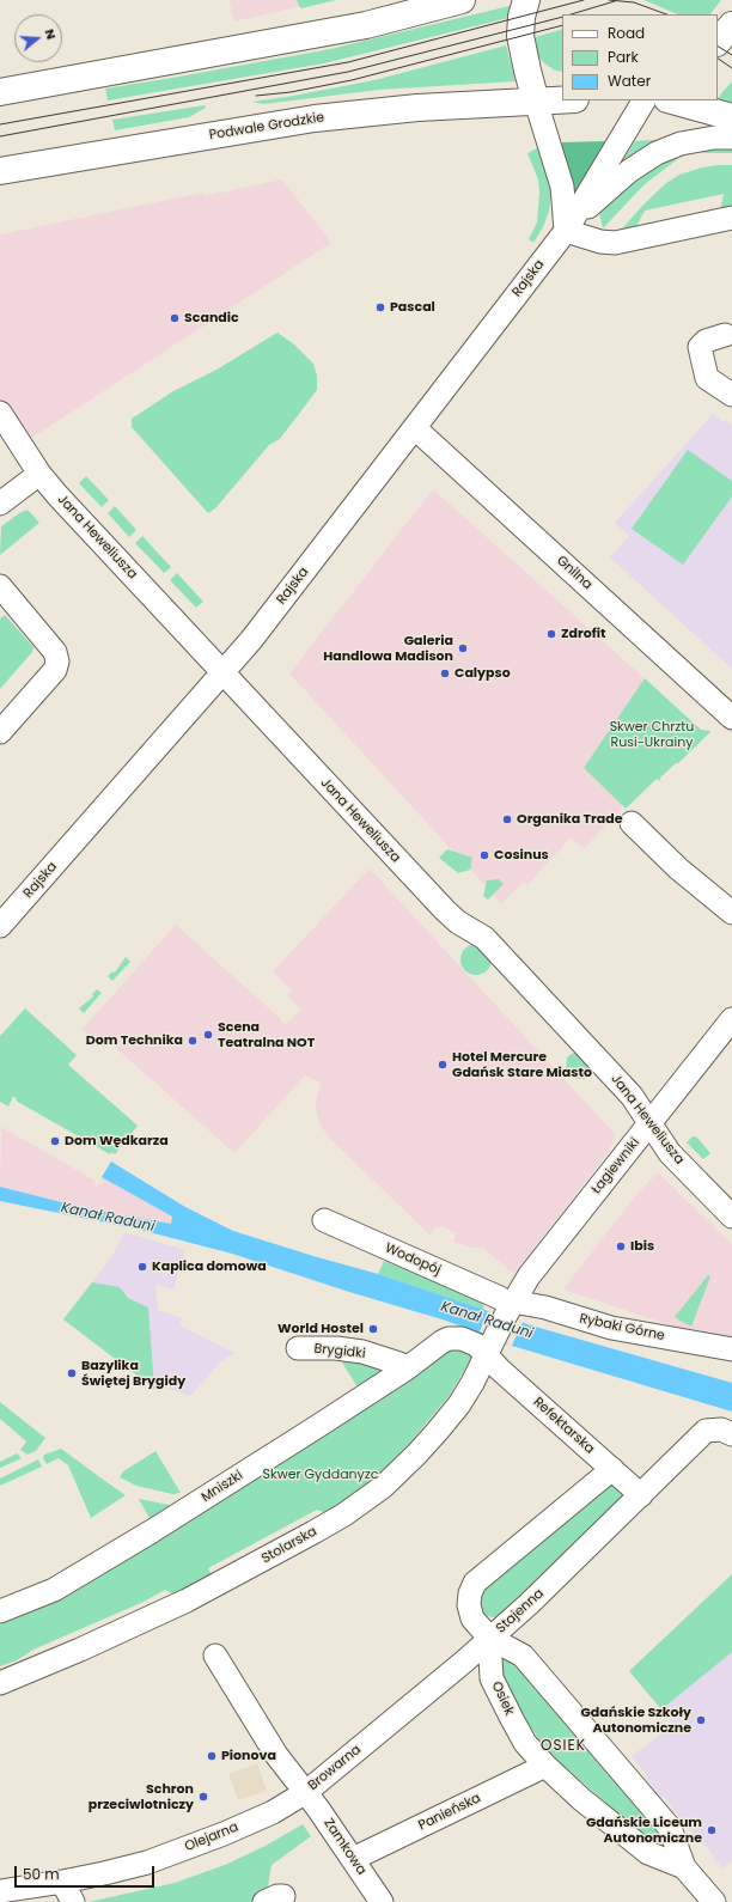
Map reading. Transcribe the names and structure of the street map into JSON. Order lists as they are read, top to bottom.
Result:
{
  "streets": {
    "main road": ["Podwale Grodzkie"],
    "street": [
      "Rajska",
      "Jana Heweliusza",
      "Gnilna",
      "Łagiewniki",
      "Wodopój",
      "Rybaki Górne",
      "Brygidki",
      "Refektarska",
      "Mniszki",
      "Stolarska",
      "Stajenna",
      "Osiek",
      "Browarna",
      "Panieńska",
      "Olejarna",
      "Zamkowa"
    ]
  },
  "crossings": [
    ["Rajska", "Jana Heweliusza"],
    ["Rajska", "Gnilna"],
    ["Jana Heweliusza", "Łagiewniki"],
    ["Łagiewniki", "Wodopój"],
    ["Łagiewniki", "Rybaki Górne"],
    ["Łagiewniki", "Stolarska"],
    ["Wodopój", "Rybaki Górne"],
    ["Wodopój", "Stolarska"],
    ["Rybaki Górne", "Stolarska"],
    ["Brygidki", "Mniszki"],
    ["Refektarska", "Mniszki"],
    ["Refektarska", "Stolarska"],
    ["Refektarska", "Stajenna"],
    ["Mniszki", "Stolarska"],
    ["Stajenna", "Osiek"],
    ["Stajenna", "Browarna"],
    ["Osiek", "Browarna"],
    ["Osiek", "Panieńska"],
    ["Browarna", "Olejarna"],
    ["Browarna", "Zamkowa"],
    ["Panieńska", "Zamkowa"],
    ["Olejarna", "Zamkowa"]
  ],
  "districts": ["OSIEK"],
  "water": ["Kanał Raduni"],
  "parks": ["Skwer Chrztu Rusi-Ukrainy", "Skwer Gyddanyzc"],
  "places": [
    "Pascal",
    "Scandic",
    "Zdrofit",
    "Galeria Handlowa Madison",
    "Calypso",
    "Organika Trade",
    "Cosinus",
    "Scena Teatralna NOT",
    "Dom Technika",
    "Hotel Mercure Gdańsk Stare Miasto",
    "Dom Wędkarza",
    "Ibis",
    "Kaplica domowa",
    "World Hostel",
    "Bazylika Świętej Brygidy",
    "Gdańskie Szkoły Autonomiczne",
    "Pionova",
    "Schron przeciwlotniczy",
    "Gdańskie Liceum Autonomiczne"
  ],
  "legend": ["Road", "Park", "Water"],
  "scale_bar": "50 m",
  "north": "right"
}
